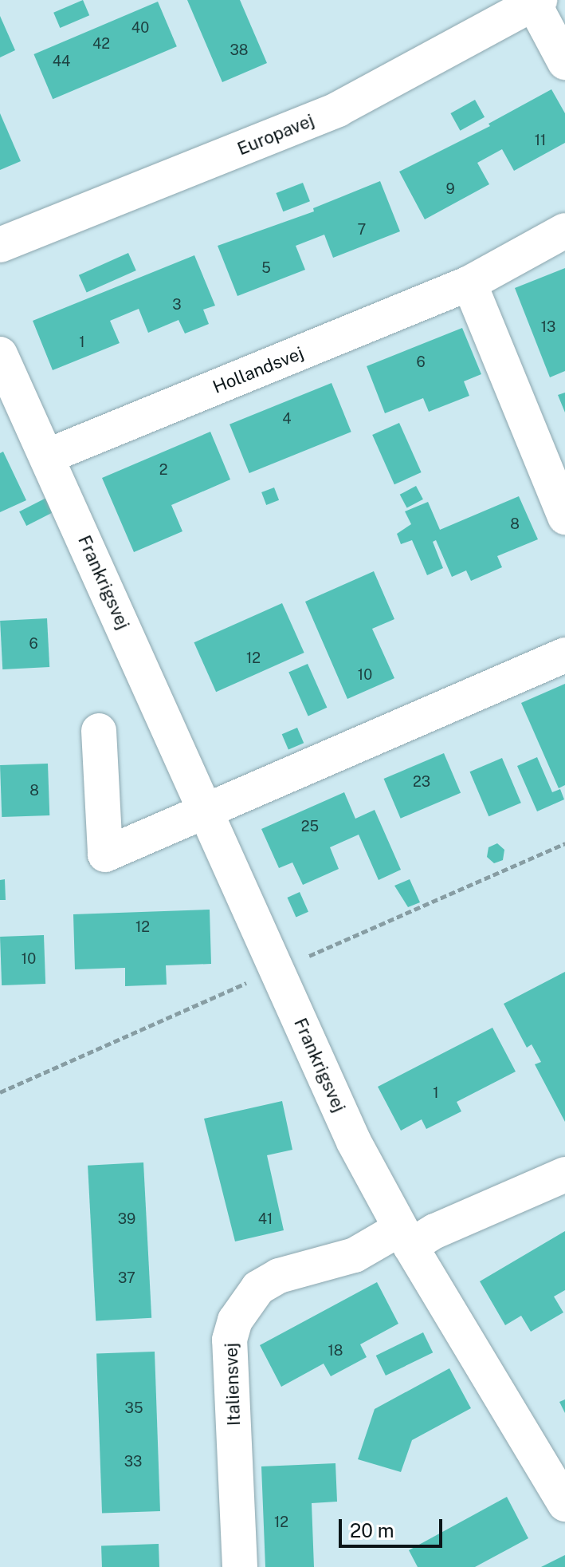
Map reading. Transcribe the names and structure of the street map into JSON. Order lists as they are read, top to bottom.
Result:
{
  "streets": {
    "street": [
      "Europavej",
      "Hollandsvej",
      "Frankrigsvej",
      "Italiensvej"
    ]
  },
  "crossings": [
    ["Hollandsvej", "Frankrigsvej"],
    ["Frankrigsvej", "Italiensvej"]
  ],
  "house_numbers": [
    "40",
    "42",
    "38",
    "44",
    "11",
    "9",
    "7",
    "5",
    "3",
    "13",
    "1",
    "6",
    "4",
    "2",
    "8",
    "6",
    "12",
    "10",
    "23",
    "8",
    "25",
    "12",
    "10",
    "1",
    "39",
    "41",
    "37",
    "18",
    "35",
    "33",
    "12"
  ],
  "scale_bar": "20 m"
}
